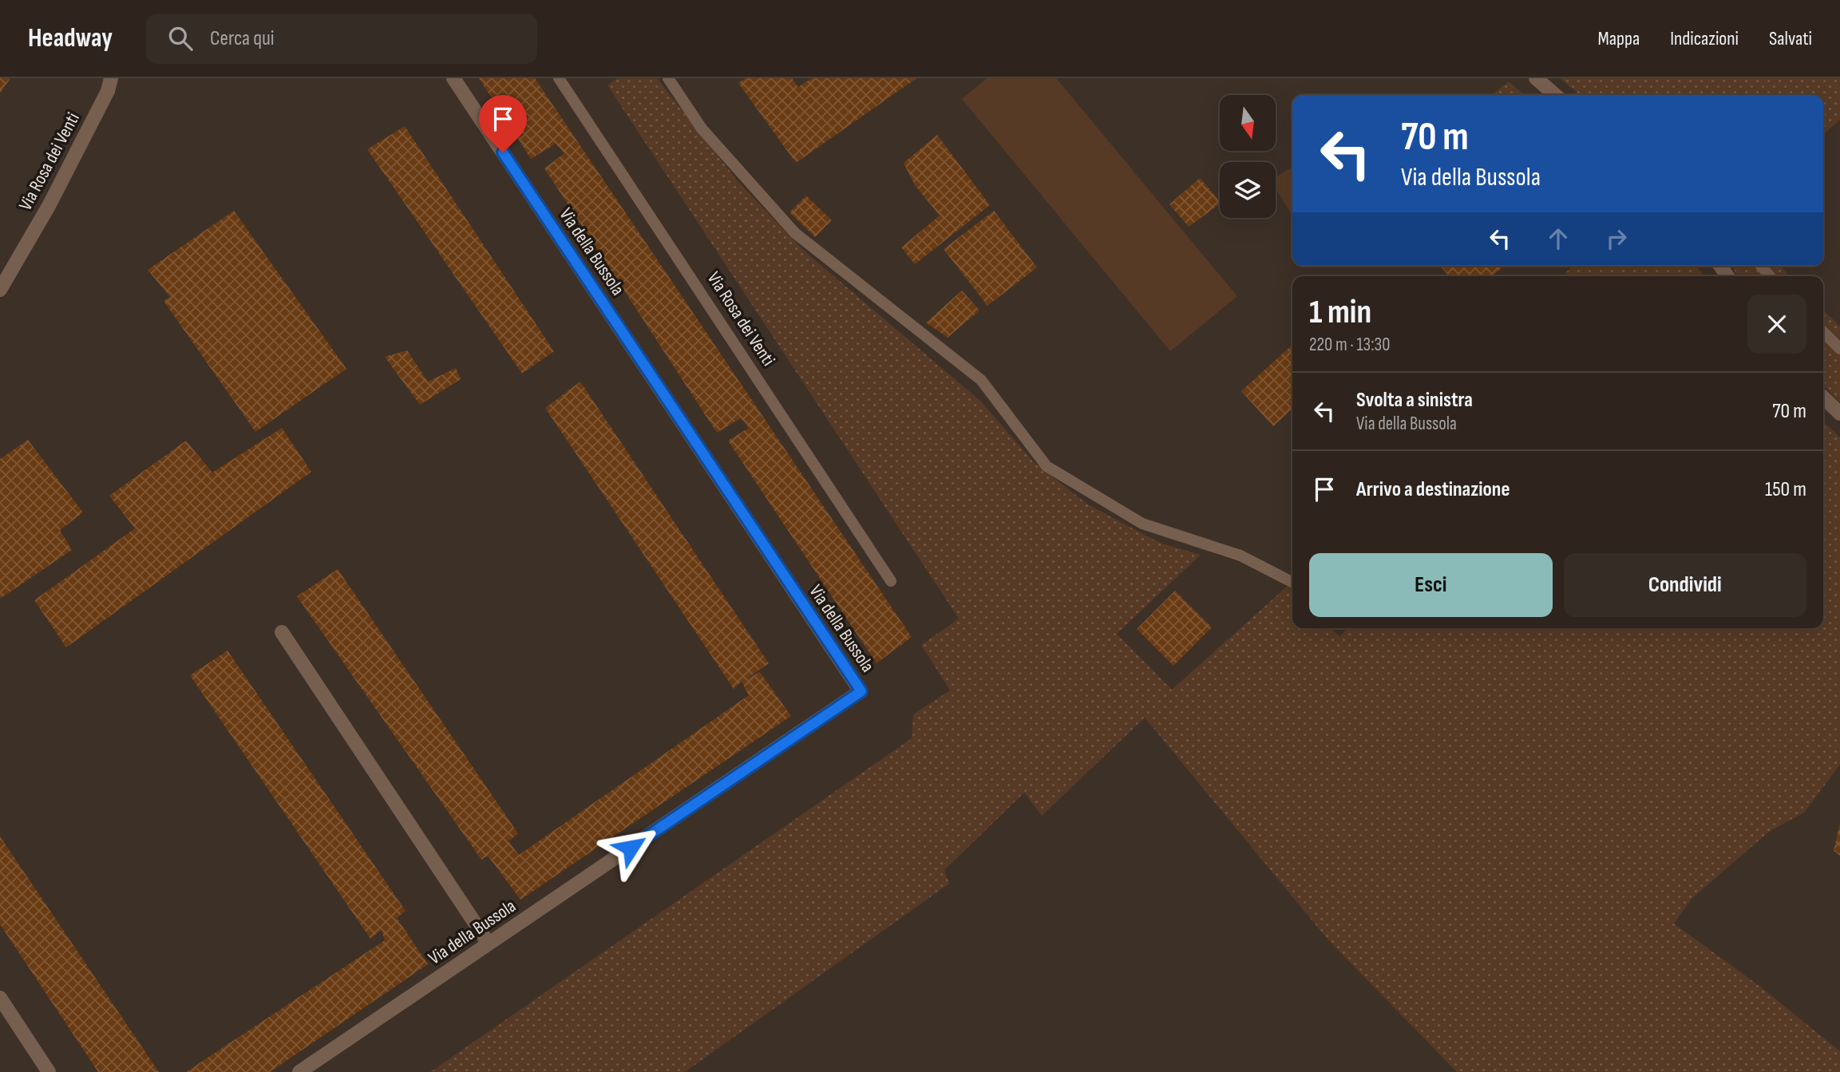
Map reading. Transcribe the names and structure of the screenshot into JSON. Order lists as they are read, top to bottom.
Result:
{
  "streets": {
    "street": ["Via Rosa dei Venti", "Via della Bussola"]
  },
  "north": "bottom",
  "page": {
    "header": "Headway",
    "search": "Cerca qui",
    "nav": ["Mappa", "Indicazioni", "Salvati"],
    "turn": ["70 m", "Via della Bussola"],
    "heading": ["1 min", "220 m · 13:30"],
    "list": [
      {
        "name": "Svolta a sinistra",
        "note": "Via della Bussola",
        "value": "70 m"
      },
      {
        "name": "Arrivo a destinazione",
        "value": "150 m"
      }
    ],
    "buttons": ["Esci", "Condividi"]
  }
}
